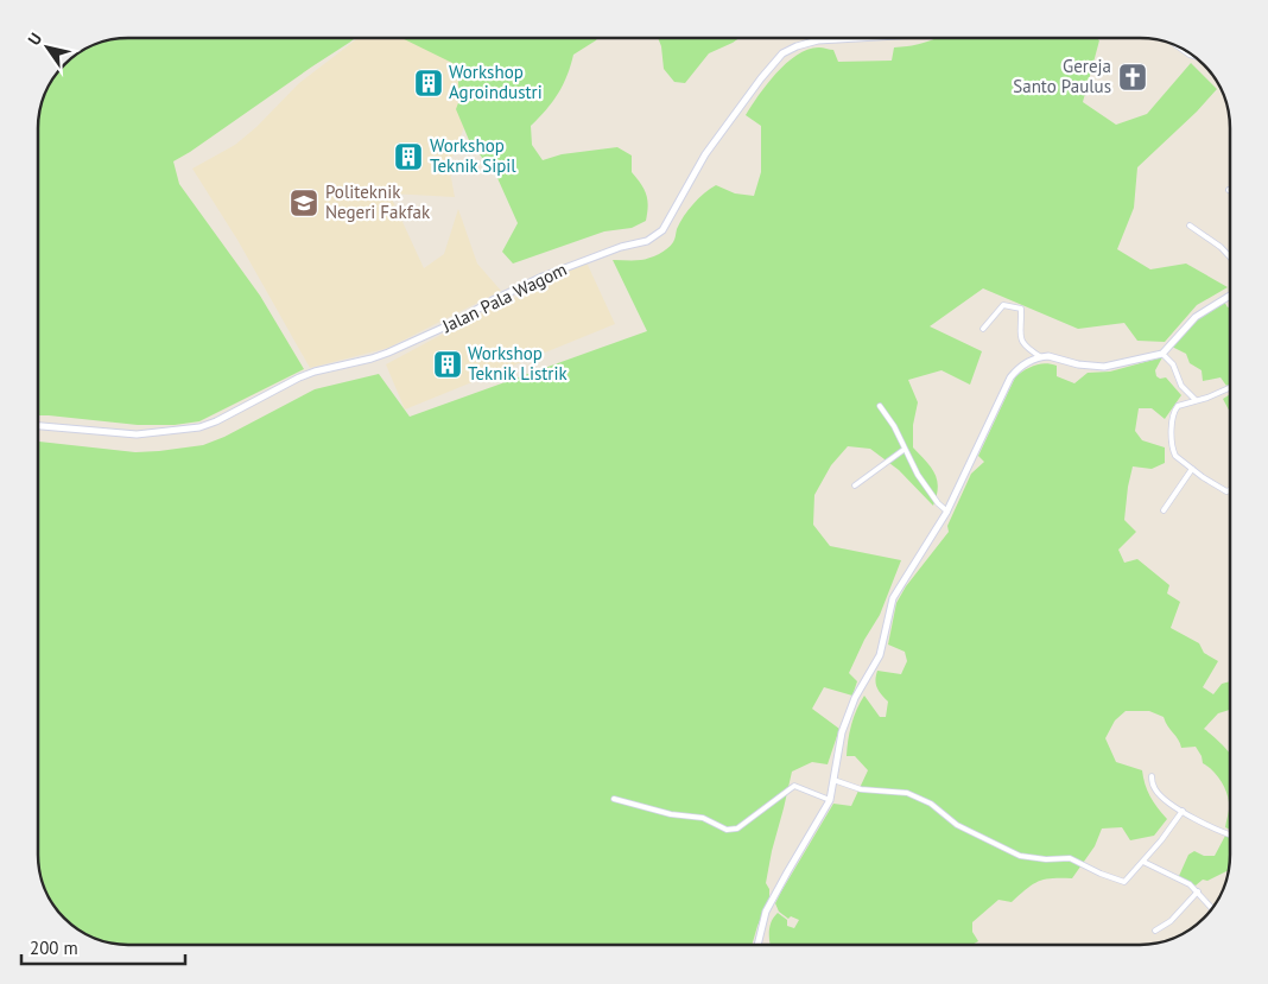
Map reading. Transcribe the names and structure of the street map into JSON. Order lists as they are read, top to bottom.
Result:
{
  "streets": {
    "main road": ["Jalan Pala Wagom"]
  },
  "places": {
    "church": ["Gereja Santo Paulus"],
    "building": ["Workshop Agroindustri", "Workshop Teknik Sipil", "Workshop Teknik Listrik"],
    "school or university": ["Politeknik Negeri Fakfak"]
  },
  "scale_bar": "200 m",
  "north": "top left"
}
